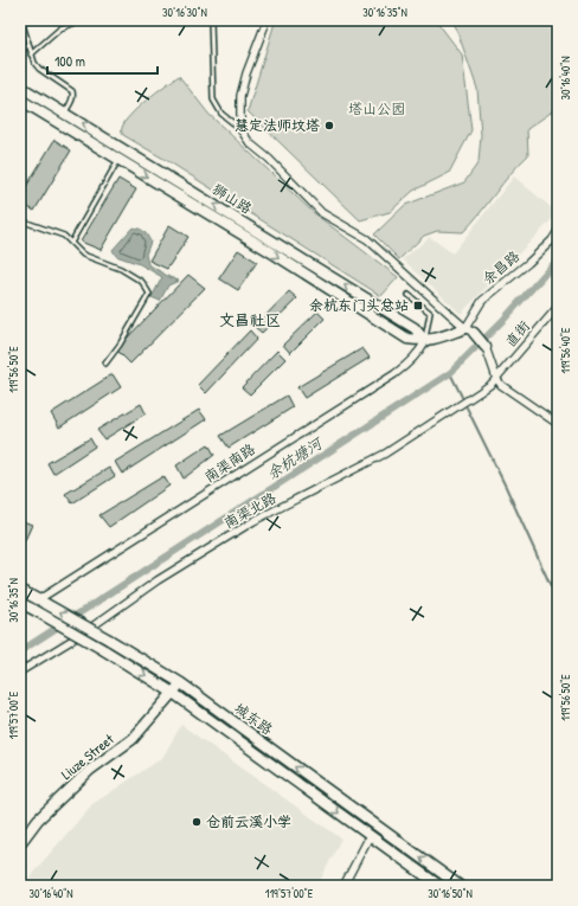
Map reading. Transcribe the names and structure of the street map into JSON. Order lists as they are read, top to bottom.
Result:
{
  "streets": {
    "street": [
      "狮山路",
      "余昌路",
      "直街",
      "南渠南路",
      "南渠北路",
      "城东路",
      "Liuze Street"
    ]
  },
  "crossings": [
    ["狮山路", "余昌路"],
    ["狮山路", "南渠南路"],
    ["直街", "南渠北路"],
    ["南渠南路", "城东路"],
    ["城东路", "Liuze Street"]
  ],
  "districts": ["文昌社区"],
  "water": ["余杭塘河"],
  "parks": ["塔山公园"],
  "places": {
    "other": ["慧定法师坟塔", "仓前云溪小学"],
    "transit": ["余杭东门头总站"]
  },
  "scale_bar": "100 m",
  "coordinates": [
    "30°16'30\"N",
    "30°16'35\"N",
    "30°16'40\"N",
    "119°56'40\"E",
    "119°56'50\"E",
    "119°57'00\"E",
    "30°16'50\"N"
  ]
}
